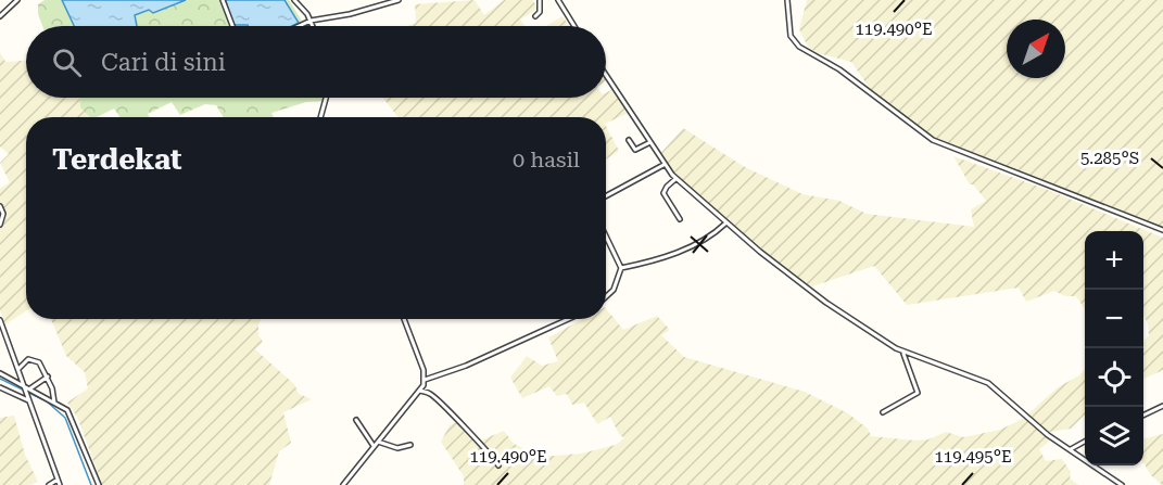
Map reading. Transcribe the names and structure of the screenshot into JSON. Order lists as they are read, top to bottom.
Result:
{
  "north": "top right",
  "page": {
    "search": "Cari di sini",
    "heading": ["Terdekat", "0 hasil"],
    "map_buttons": ["+", "−"]
  },
  "coordinates": ["119.490°E", "5.285°S", "119.495°E"]
}
